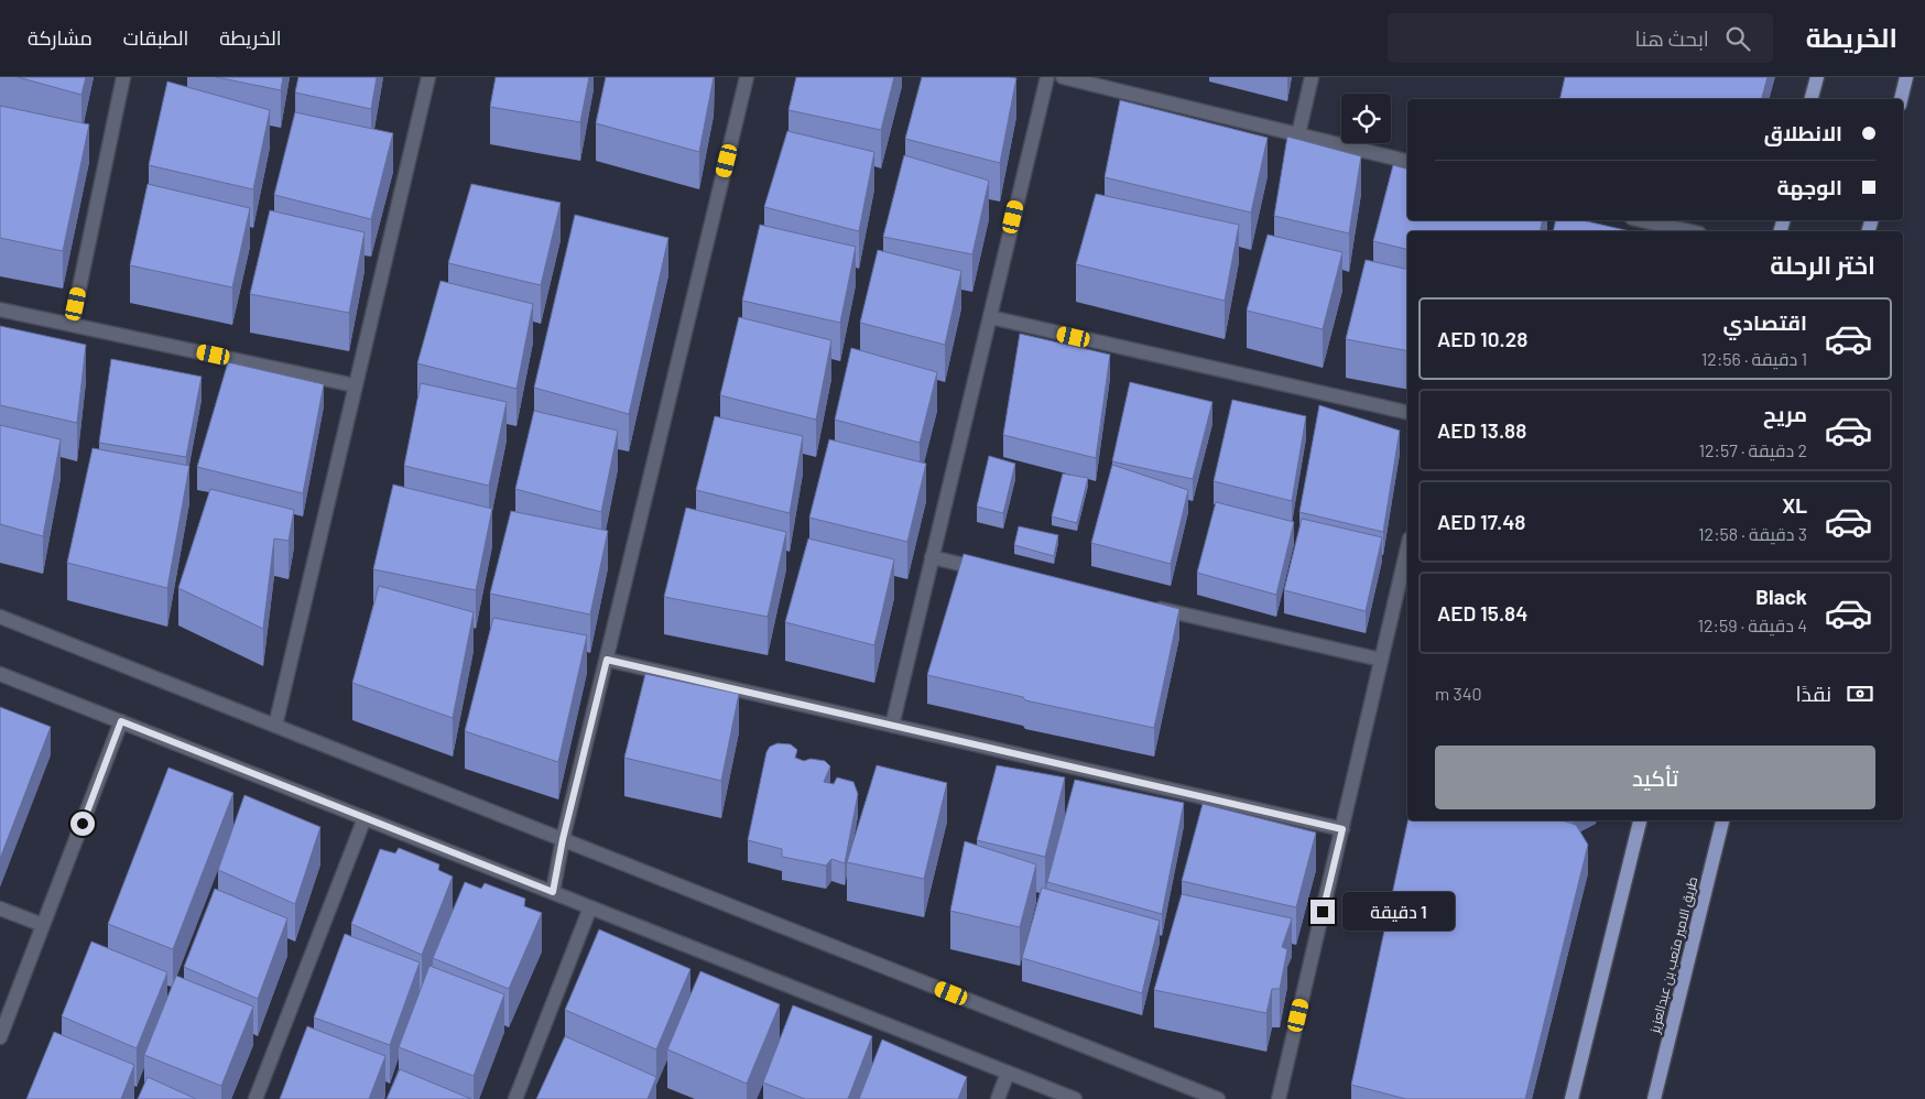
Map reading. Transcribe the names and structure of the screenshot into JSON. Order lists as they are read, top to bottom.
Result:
{
  "streets": {
    "main road": ["طريق الامير متعب بن عبدالعزيز"]
  },
  "page": {
    "header": "الخريطة",
    "search": "ابحث هنا",
    "nav": ["الخريطة", "الطبقات", "مشاركة"],
    "banner": ["الانطلاق", "الوجهة"],
    "heading": "اختر الرحلة",
    "list": [
      {
        "name": "اقتصادي",
        "note": "1 دقيقة · 12:56",
        "value": "AED 10.28"
      },
      {
        "name": "مريح",
        "note": "2 دقيقة · 12:57",
        "value": "AED 13.88"
      },
      {
        "name": "XL",
        "note": "3 دقيقة · 12:58",
        "value": "AED 17.48"
      },
      {
        "name": "Black",
        "note": "4 دقيقة · 12:59",
        "value": "AED 15.84"
      }
    ],
    "pay": ["نقدًا", "340 m"],
    "buttons": "تأكيد",
    "bubble": "1 دقيقة"
  }
}
